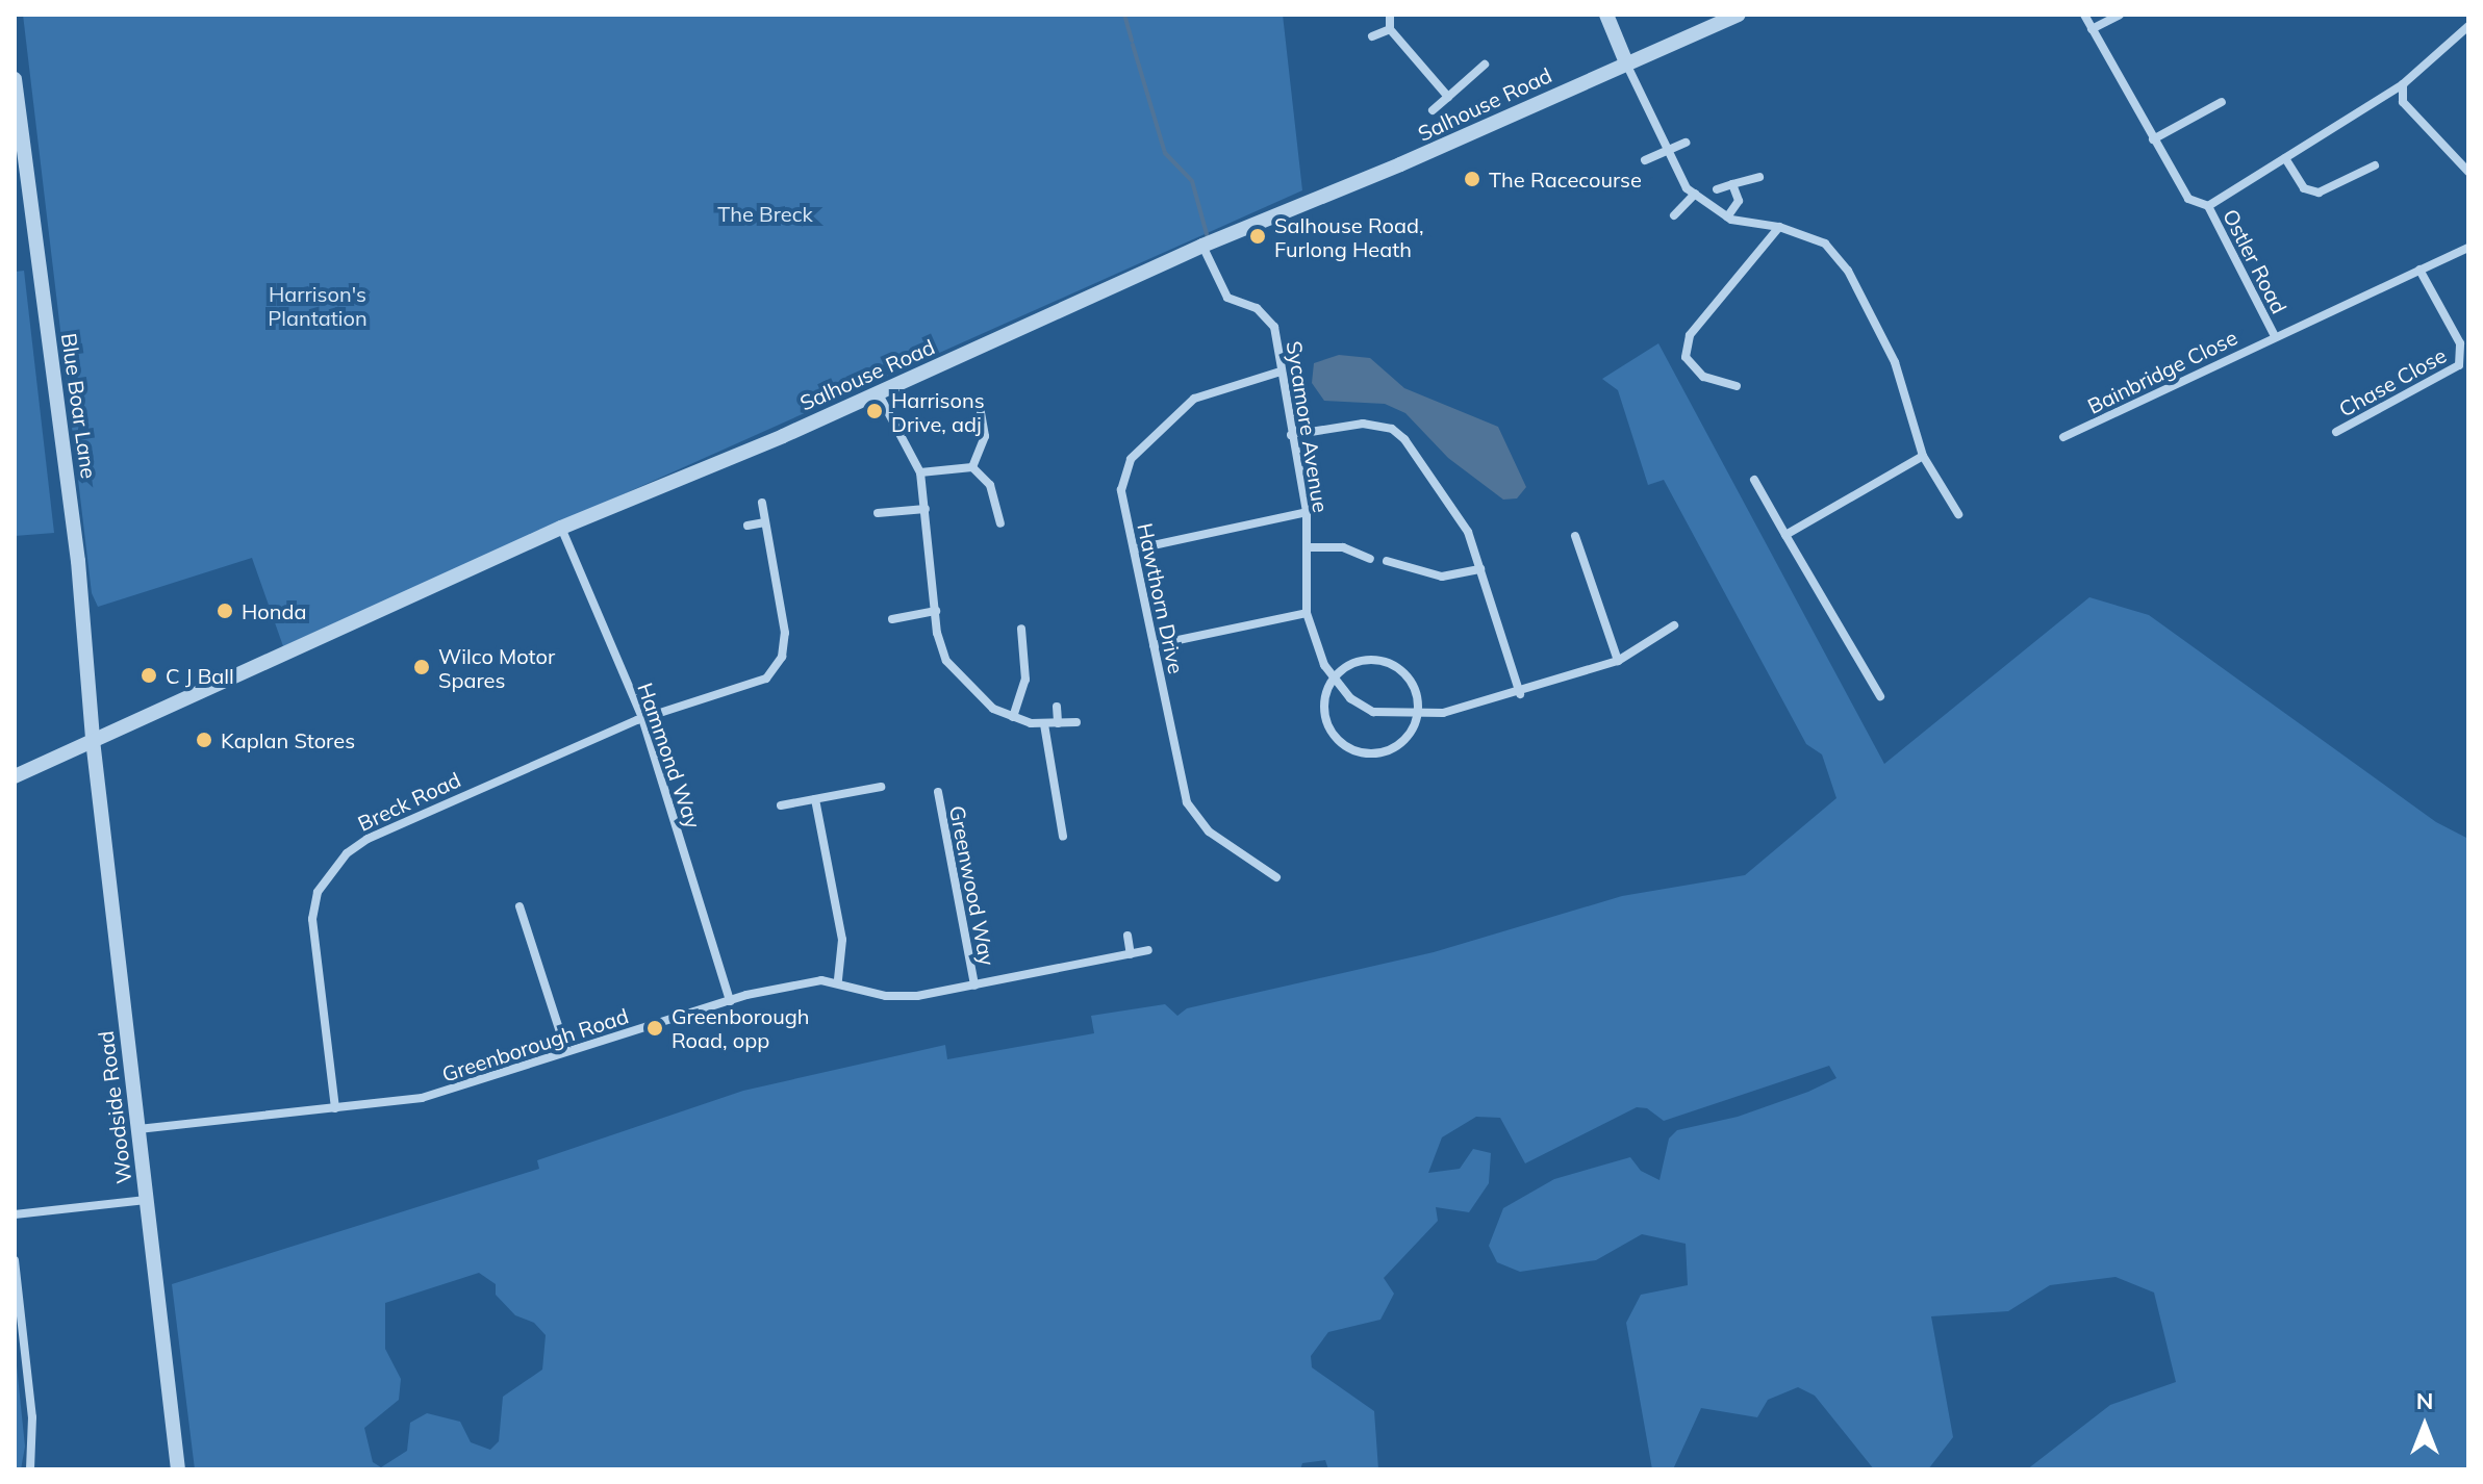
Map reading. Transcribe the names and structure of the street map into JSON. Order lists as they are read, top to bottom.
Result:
{
  "streets": {
    "street": [
      "Salhouse Road",
      "Ostler Road",
      "Bainbridge Close",
      "Chase Close",
      "Blue Boar Lane",
      "Sycamore Avenue",
      "Hawthorn Drive",
      "Hammond Way",
      "Breck Road",
      "Greenwood Way",
      "Greenborough Road",
      "Woodside Road"
    ]
  },
  "crossings": [
    ["Salhouse Road", "Blue Boar Lane"],
    ["Salhouse Road", "Sycamore Avenue"],
    ["Salhouse Road", "Hammond Way"],
    ["Salhouse Road", "Woodside Road"],
    ["Ostler Road", "Bainbridge Close"],
    ["Ostler Road", "Chase Close"],
    ["Blue Boar Lane", "Woodside Road"],
    ["Sycamore Avenue", "Hawthorn Drive"],
    ["Hammond Way", "Breck Road"],
    ["Hammond Way", "Greenborough Road"],
    ["Breck Road", "Greenborough Road"],
    ["Greenwood Way", "Greenborough Road"],
    ["Greenborough Road", "Woodside Road"]
  ],
  "parks": ["The Breck", "Harrison's Plantation"],
  "places": [
    "The Racecourse",
    "Salhouse Road, Furlong Heath",
    "Harrisons Drive, adj",
    "Honda",
    "Wilco Motor Spares",
    "C J Ball",
    "Kaplan Stores",
    "Greenborough Road, opp"
  ],
  "north": "top"
}
